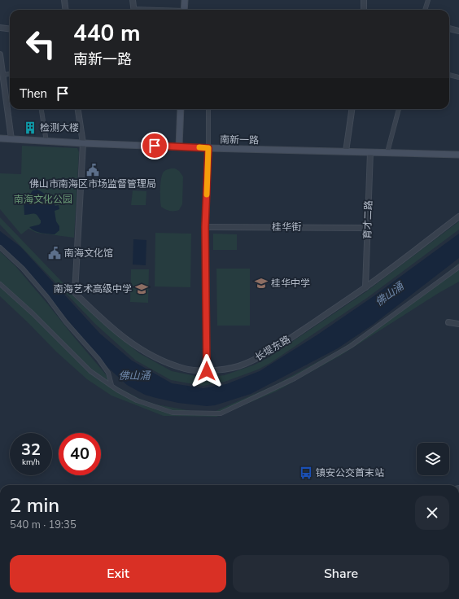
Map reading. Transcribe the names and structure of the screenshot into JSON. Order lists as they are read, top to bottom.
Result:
{
  "streets": {
    "main road": ["南新一路"],
    "street": ["育才二路", "桂华街", "长堤东路"]
  },
  "crossings": [
    ["南新一路", "育才二路"],
    ["南新一路", "长堤东路"],
    ["育才二路", "桂华街"],
    ["育才二路", "长堤东路"]
  ],
  "water": ["佛山涌"],
  "parks": ["南海文化公园"],
  "places": {
    "building": ["检测大楼"],
    "public building": ["佛山市南海区市场监督管理局", "南海文化馆"],
    "school or university": ["桂华中学", "南海艺术高级中学"],
    "bus stop": ["镇安公交首末站"]
  },
  "page": {
    "turn": ["440 m", "南新一路"],
    "then": "Then",
    "speed": "32 km/h",
    "limit": "40",
    "heading": ["2 min", "540 m · 19:35"],
    "buttons": ["Exit", "Share"]
  }
}
